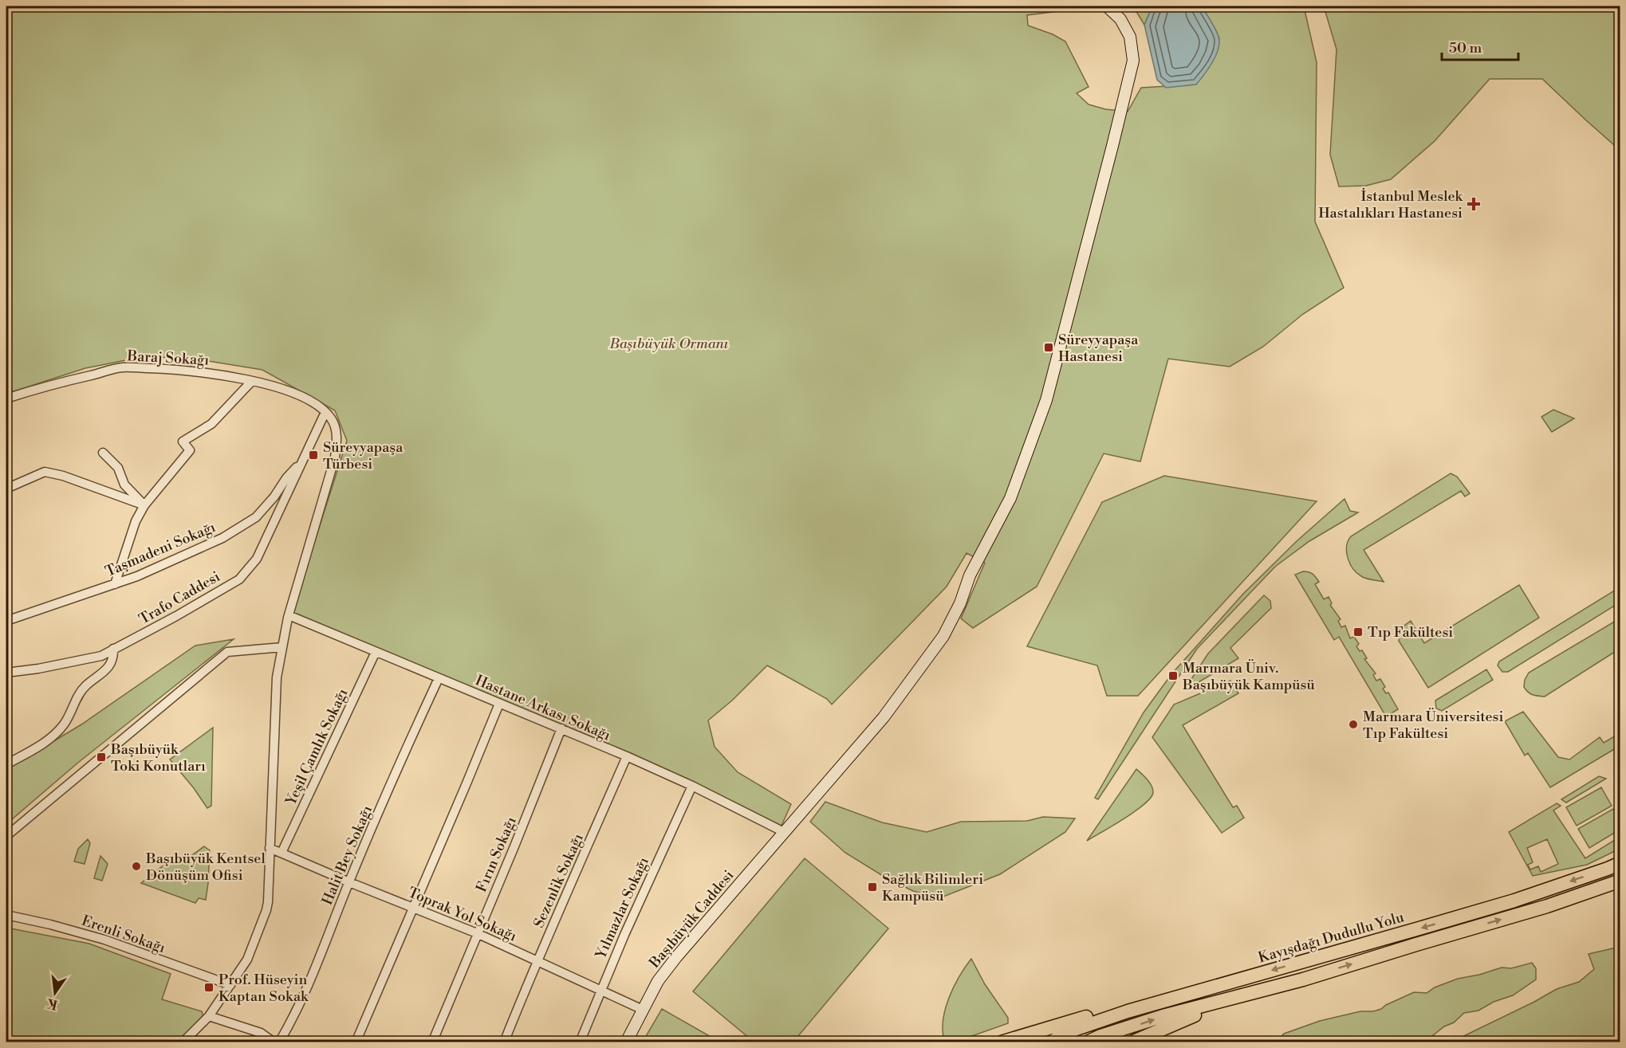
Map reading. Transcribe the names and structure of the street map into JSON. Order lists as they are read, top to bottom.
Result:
{
  "streets": {
    "main road": ["Başıbüyük Caddesi", "Kayışdağı Dudullu Yolu"],
    "street": [
      "Baraj Sokağı",
      "Taşmadeni Sokağı",
      "Trafo Caddesi",
      "Hastane Arkası Sokağı",
      "Yeşil Çamlık Sokağı",
      "Fırın Sokağı",
      "Halit Bey Sokağı",
      "Sezenlik Sokağı",
      "Yılmazlar Sokağı",
      "Toprak Yol Sokağı",
      "Erenli Sokağı"
    ]
  },
  "crossings": [
    ["Baraj Sokağı", "Trafo Caddesi"],
    ["Taşmadeni Sokağı", "Trafo Caddesi"],
    ["Hastane Arkası Sokağı", "Yeşil Çamlık Sokağı"],
    ["Hastane Arkası Sokağı", "Fırın Sokağı"],
    ["Hastane Arkası Sokağı", "Halit Bey Sokağı"],
    ["Hastane Arkası Sokağı", "Sezenlik Sokağı"],
    ["Hastane Arkası Sokağı", "Yılmazlar Sokağı"],
    ["Hastane Arkası Sokağı", "Başıbüyük Caddesi"],
    ["Yeşil Çamlık Sokağı", "Toprak Yol Sokağı"],
    ["Fırın Sokağı", "Toprak Yol Sokağı"],
    ["Halit Bey Sokağı", "Toprak Yol Sokağı"],
    ["Sezenlik Sokağı", "Toprak Yol Sokağı"],
    ["Yılmazlar Sokağı", "Toprak Yol Sokağı"],
    ["Toprak Yol Sokağı", "Başıbüyük Caddesi"]
  ],
  "parks": ["Başıbüyük Ormanı"],
  "places": {
    "health": ["İstanbul Meslek Hastalıkları Hastanesi"],
    "transit": [
      "Süreyyapaşa Hastanesi",
      "Süreyyapaşa Türbesi",
      "Tıp Fakültesi",
      "Marmara Üniv. Başıbüyük Kampüsü",
      "Başıbüyük Toki Konutları",
      "Sağlık Bilimleri Kampüsü",
      "Prof. Hüseyin Kaptan Sokak"
    ],
    "other": ["Marmara Üniversitesi Tıp Fakültesi", "Başıbüyük Kentsel Dönüşüm Ofisi"]
  },
  "scale_bar": "50 m",
  "north": "bottom"
}
